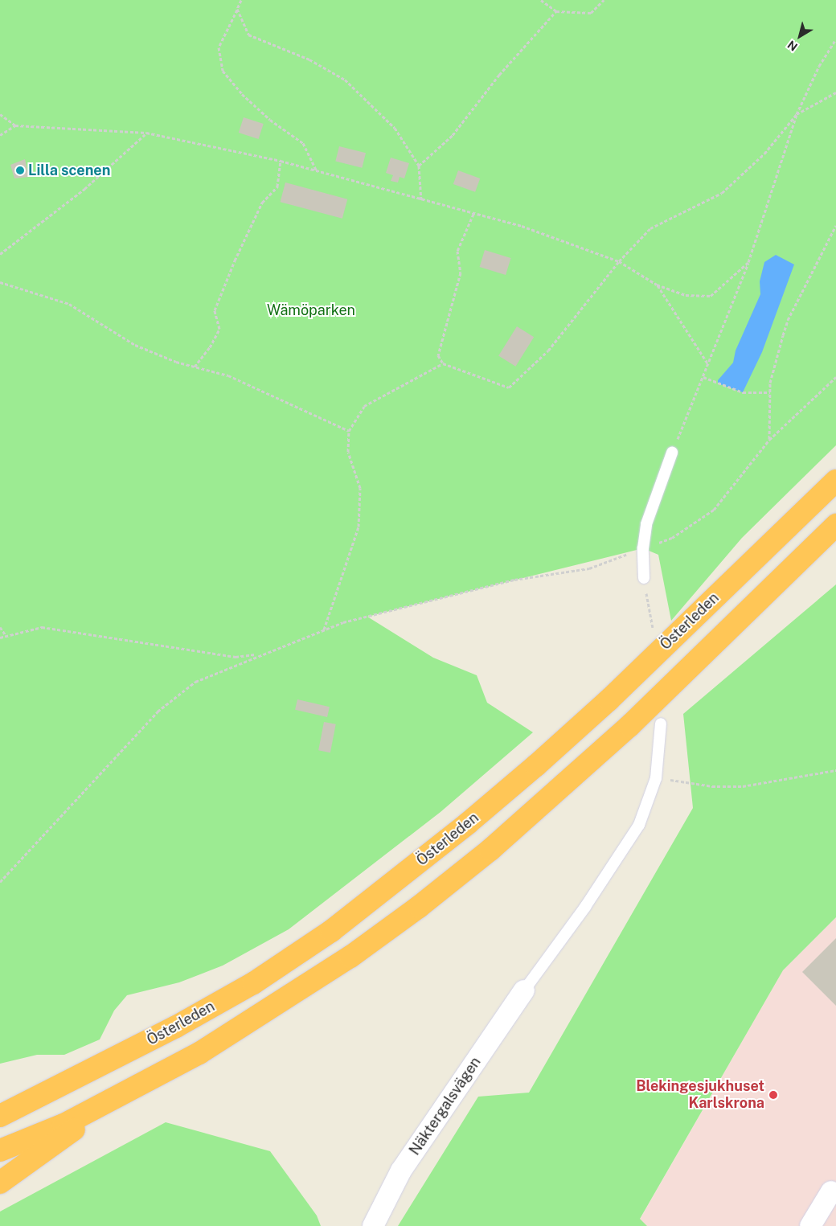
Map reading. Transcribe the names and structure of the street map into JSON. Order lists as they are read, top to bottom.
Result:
{
  "streets": {
    "highway": ["Österleden"],
    "street": ["Näktergalsvägen"]
  },
  "parks": ["Wämöparken"],
  "places": ["Lilla scenen", "Blekingesjukhuset Karlskrona"],
  "north": "bottom left"
}
